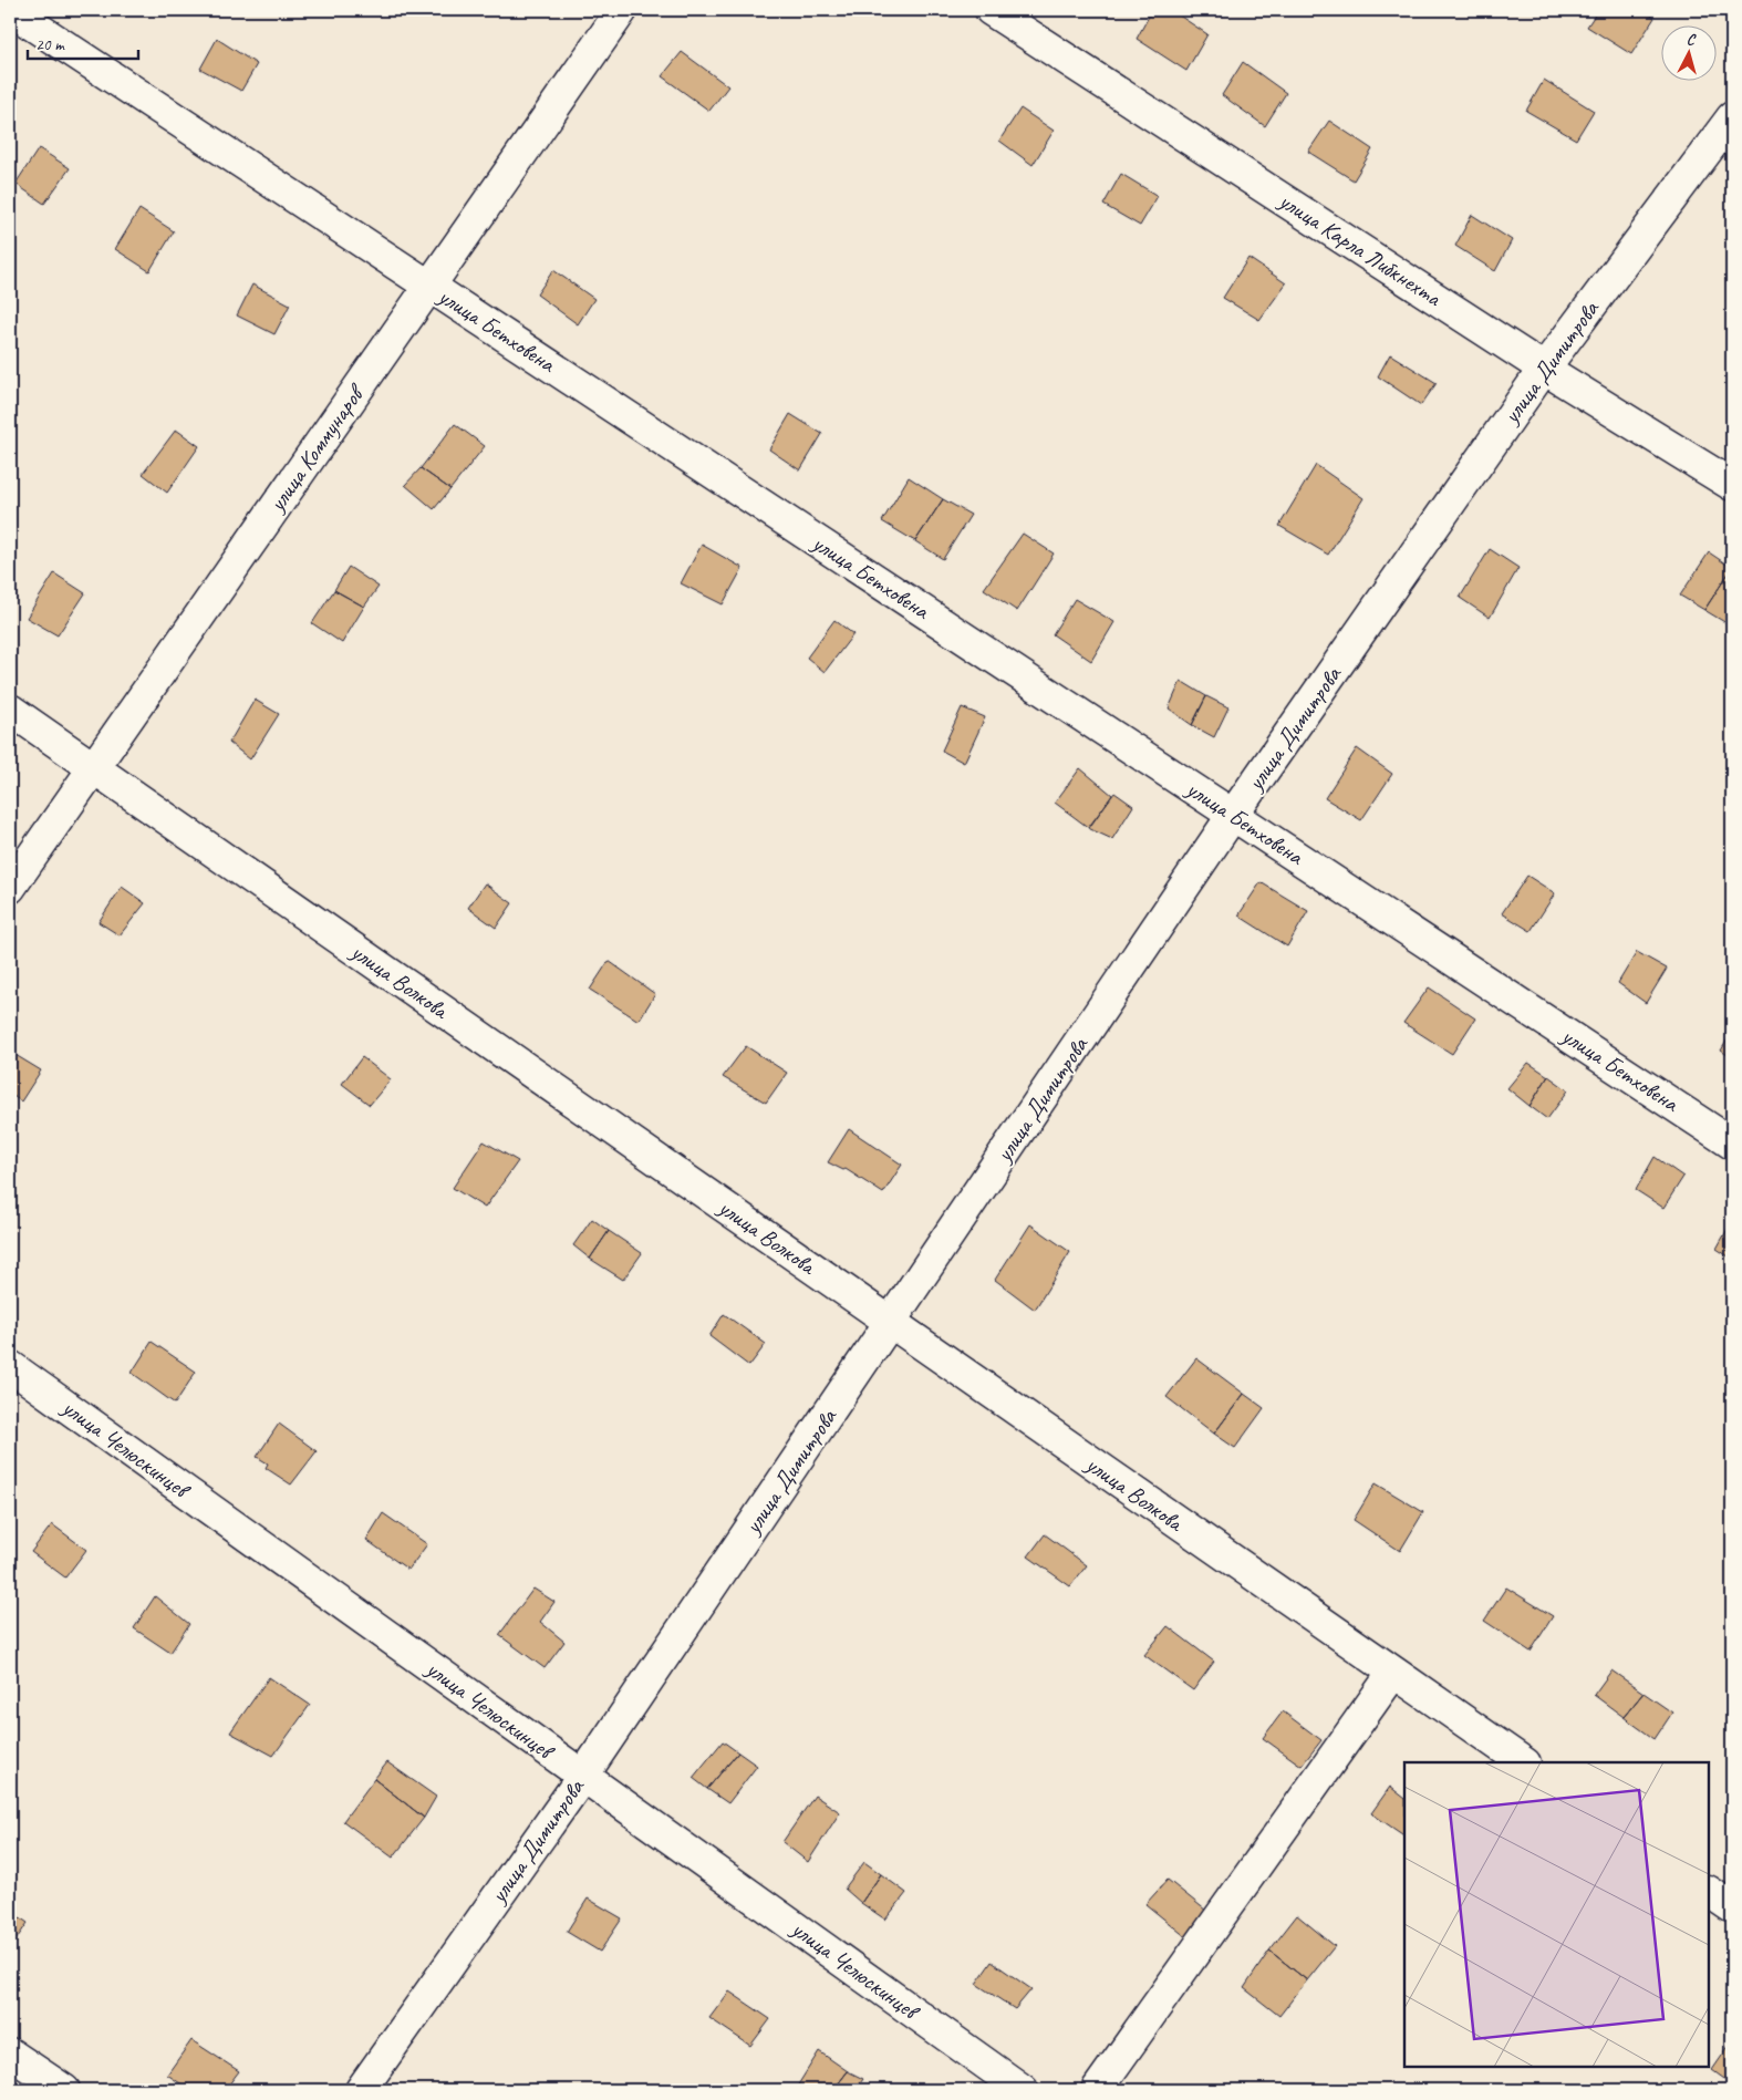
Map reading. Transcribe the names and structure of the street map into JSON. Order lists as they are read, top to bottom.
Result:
{
  "streets": {
    "street": [
      "улица Карла Либкнехта",
      "улица Бетховена",
      "улица Димитрова",
      "улица Коммунаров",
      "улица Волкова",
      "улица Челюскинцев"
    ]
  },
  "crossings": [
    ["улица Карла Либкнехта", "улица Димитрова"],
    ["улица Бетховена", "улица Димитрова"],
    ["улица Бетховена", "улица Коммунаров"],
    ["улица Димитрова", "улица Волкова"],
    ["улица Димитрова", "улица Челюскинцев"],
    ["улица Коммунаров", "улица Волкова"]
  ],
  "scale_bar": "20 m",
  "north": "top"
}
